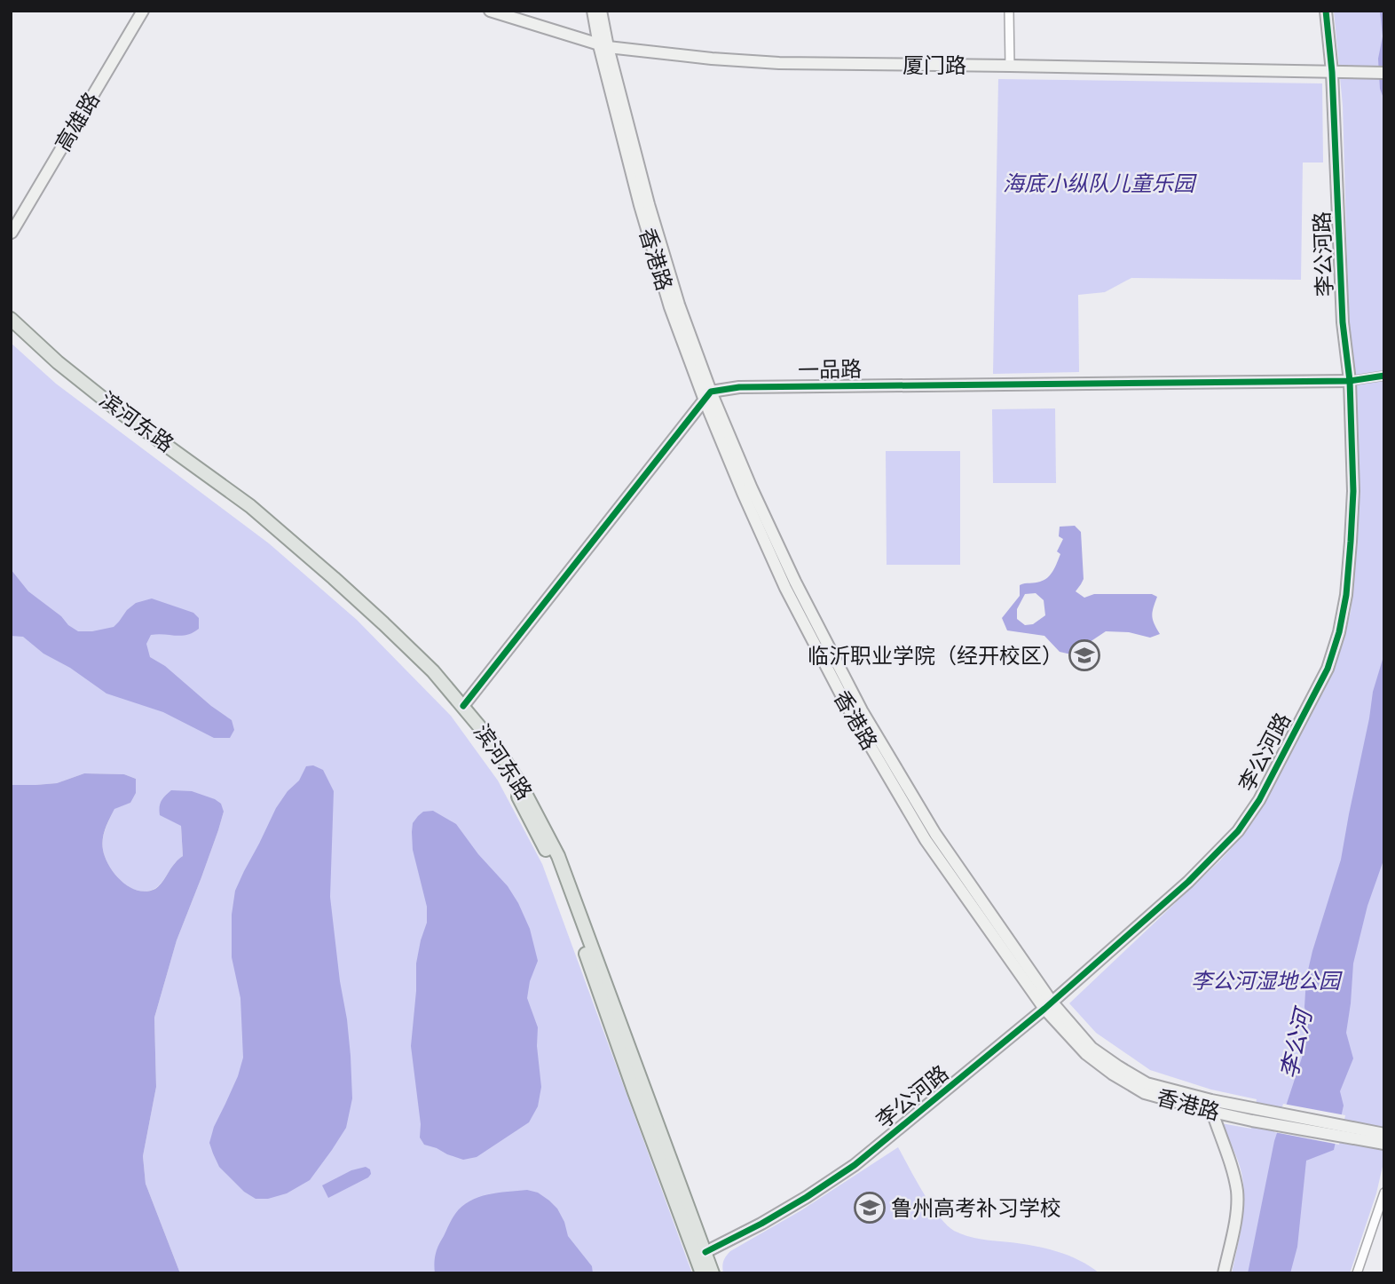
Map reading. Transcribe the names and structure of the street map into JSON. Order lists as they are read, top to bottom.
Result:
{
  "streets": {
    "main road": ["滨河东路"],
    "street": [
      "厦门路",
      "高雄路",
      "李公河路",
      "香港路",
      "一品路"
    ]
  },
  "crossings": [
    ["厦门路", "李公河路"],
    ["厦门路", "香港路"],
    ["李公河路", "香港路"],
    ["李公河路", "一品路"],
    ["李公河路", "滨河东路"],
    ["香港路", "一品路"]
  ],
  "water": ["李公河"],
  "parks": ["海底小纵队儿童乐园", "李公河湿地公园"],
  "places": {
    "school or university": ["临沂职业学院（经开校区）", "鲁州高考补习学校"]
  }
}
